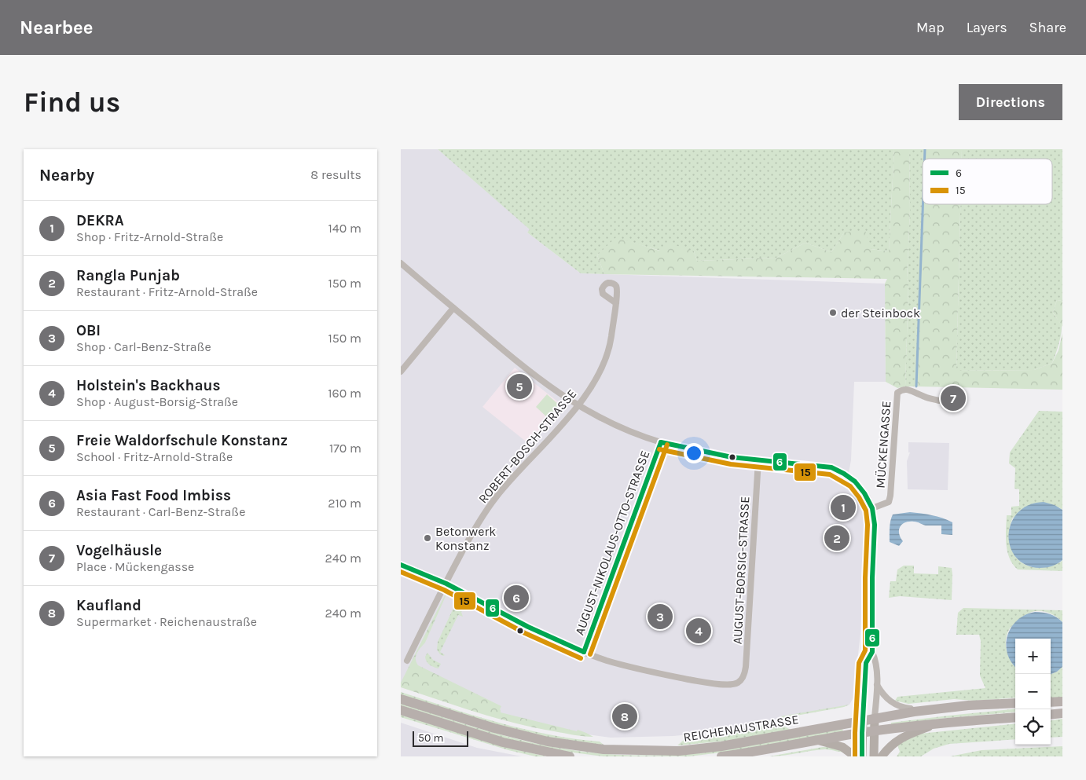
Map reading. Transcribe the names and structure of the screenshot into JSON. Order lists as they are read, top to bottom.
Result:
{
  "streets": {
    "main road": ["REICHENAUSTRASSE"],
    "street": [
      "MÜCKENGASSE",
      "ROBERT-BOSCH-STRASSE",
      "AUGUST-NIKOLAUS-OTTO-STRASSE",
      "AUGUST-BORSIG-STRASSE"
    ]
  },
  "crossings": [
    ["AUGUST-NIKOLAUS-OTTO-STRASSE", "AUGUST-BORSIG-STRASSE"]
  ],
  "places": ["der Steinbock", "Betonwerk Konstanz"],
  "lines": ["transit line 6", "transit line 15"],
  "legend": ["6", "15"],
  "scale_bar": "50 m",
  "page": {
    "header": "Nearbee",
    "nav": ["Map", "Layers", "Share"],
    "buttons": "Directions",
    "title": "Find us",
    "heading": ["Nearby", "8 results"],
    "list": [
      {
        "mark": "1",
        "name": "DEKRA",
        "note": "Shop · Fritz-Arnold-Straße",
        "value": "140 m"
      },
      {
        "mark": "2",
        "name": "Rangla Punjab",
        "note": "Restaurant · Fritz-Arnold-Straße",
        "value": "150 m"
      },
      {
        "mark": "3",
        "name": "OBI",
        "note": "Shop · Carl-Benz-Straße",
        "value": "150 m"
      },
      {
        "mark": "4",
        "name": "Holstein's Backhaus",
        "note": "Shop · August-Borsig-Straße",
        "value": "160 m"
      },
      {
        "mark": "5",
        "name": "Freie Waldorfschule Konstanz",
        "note": "School · Fritz-Arnold-Straße",
        "value": "170 m"
      },
      {
        "mark": "6",
        "name": "Asia Fast Food Imbiss",
        "note": "Restaurant · Carl-Benz-Straße",
        "value": "210 m"
      },
      {
        "mark": "7",
        "name": "Vogelhäusle",
        "note": "Place · Mückengasse",
        "value": "240 m"
      },
      {
        "mark": "8",
        "name": "Kaufland",
        "note": "Supermarket · Reichenaustraße",
        "value": "240 m"
      }
    ],
    "pins": [
      "5",
      "7",
      "1",
      "2",
      "6",
      "3",
      "4",
      "8"
    ],
    "map_buttons": ["+", "−"],
    "scale": "50 m"
  }
}
